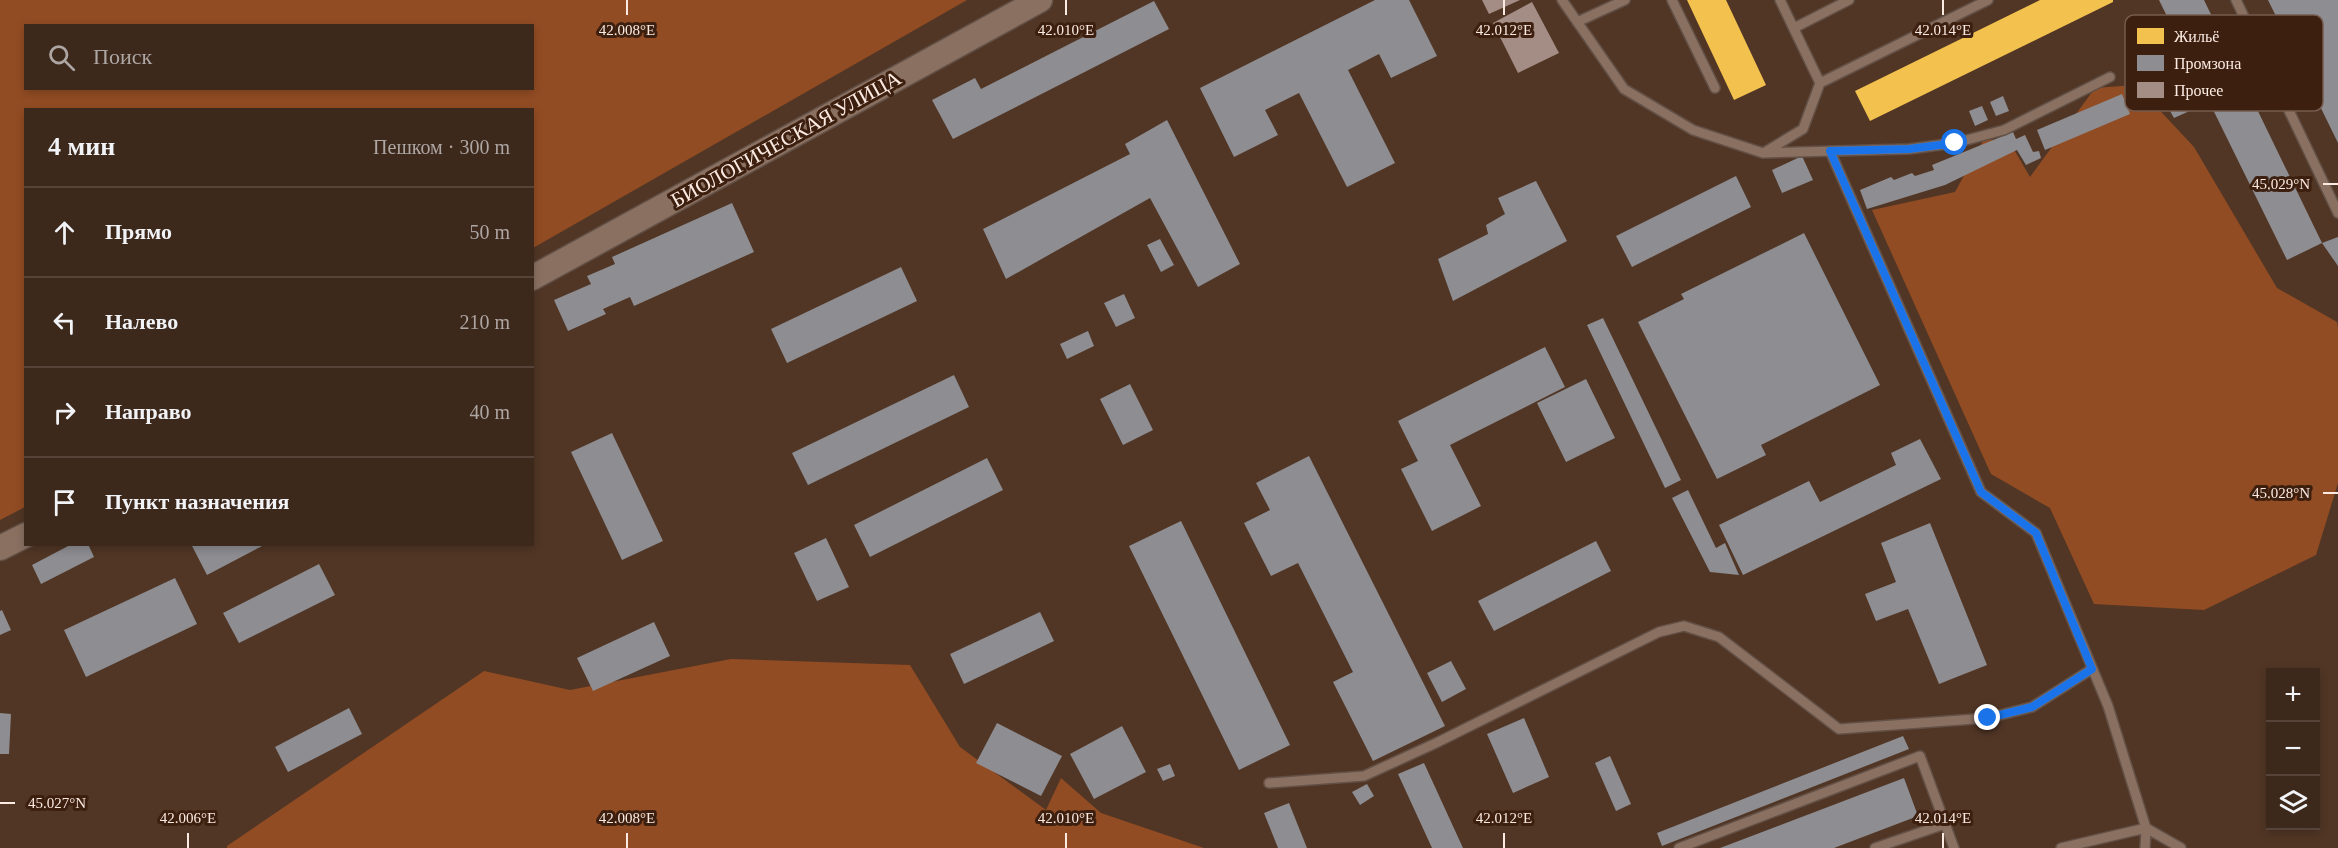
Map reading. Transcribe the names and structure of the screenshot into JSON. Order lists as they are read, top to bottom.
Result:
{
  "streets": {
    "street": ["БИОЛОГИЧЕСКАЯ УЛИЦА"]
  },
  "legend": ["Жильё", "Промзона", "Прочее"],
  "page": {
    "search": "Поиск",
    "heading": ["4 мин", "Пешком · 300 m"],
    "list": [
      ["Прямо", "50 m"],
      ["Налево", "210 m"],
      ["Направо", "40 m"],
      "Пункт назначения"
    ],
    "map_buttons": ["+", "−"]
  },
  "coordinates": [
    "42.008°E",
    "42.010°E",
    "42.012°E",
    "42.014°E",
    "45.029°N",
    "45.028°N",
    "45.027°N",
    "42.006°E"
  ]
}
